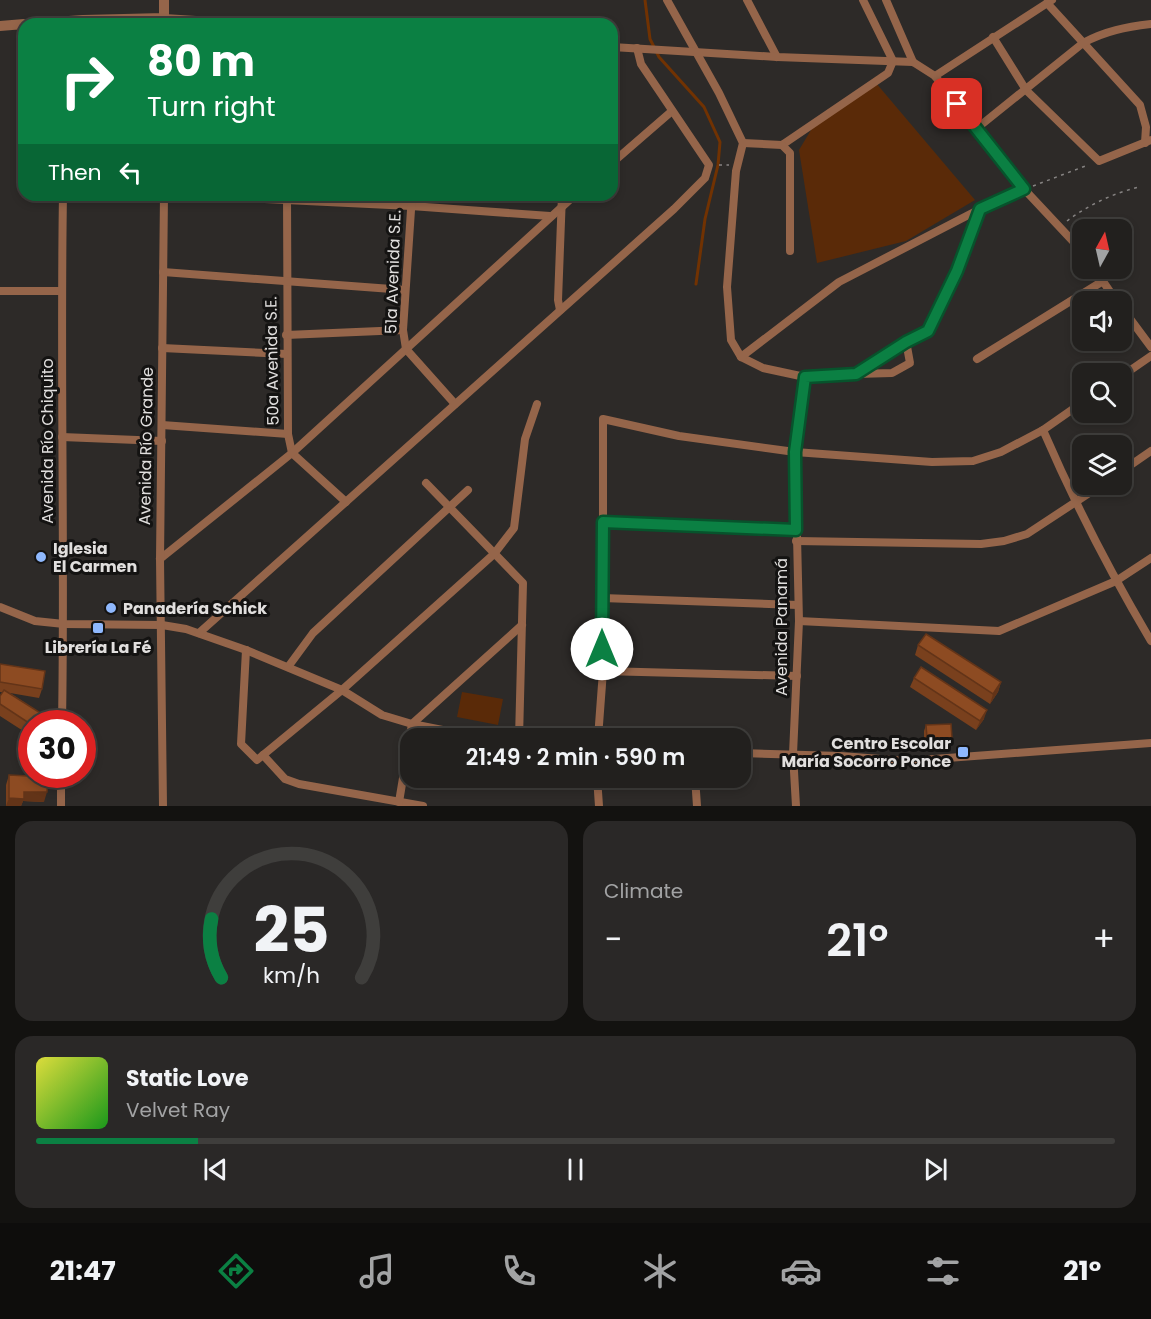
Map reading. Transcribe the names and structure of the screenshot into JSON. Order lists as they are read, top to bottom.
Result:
{
  "streets": {
    "street": [
      "51a Avenida S.E.",
      "50a Avenida S.E.",
      "Avenida Río Chiquito",
      "Avenida Río Grande",
      "Avenida Panamá"
    ]
  },
  "places": {
    "other": ["Iglesia El Carmen", "Panadería Schick"],
    "transit": ["Librería La Fé", "Centro Escolar María Socorro Ponce"]
  },
  "north": "top",
  "page": {
    "turn": ["80 m", "Turn right"],
    "then": "Then",
    "limit": "30",
    "trip": "21:49 · 2 min · 590 m",
    "tile": "Climate",
    "heat": ["−", "21°", "+"],
    "song": ["Static Love", "Velvet Ray"],
    "tabs": ["21:47", "21°"],
    "gauge": ["25", "km/h"]
  }
}
